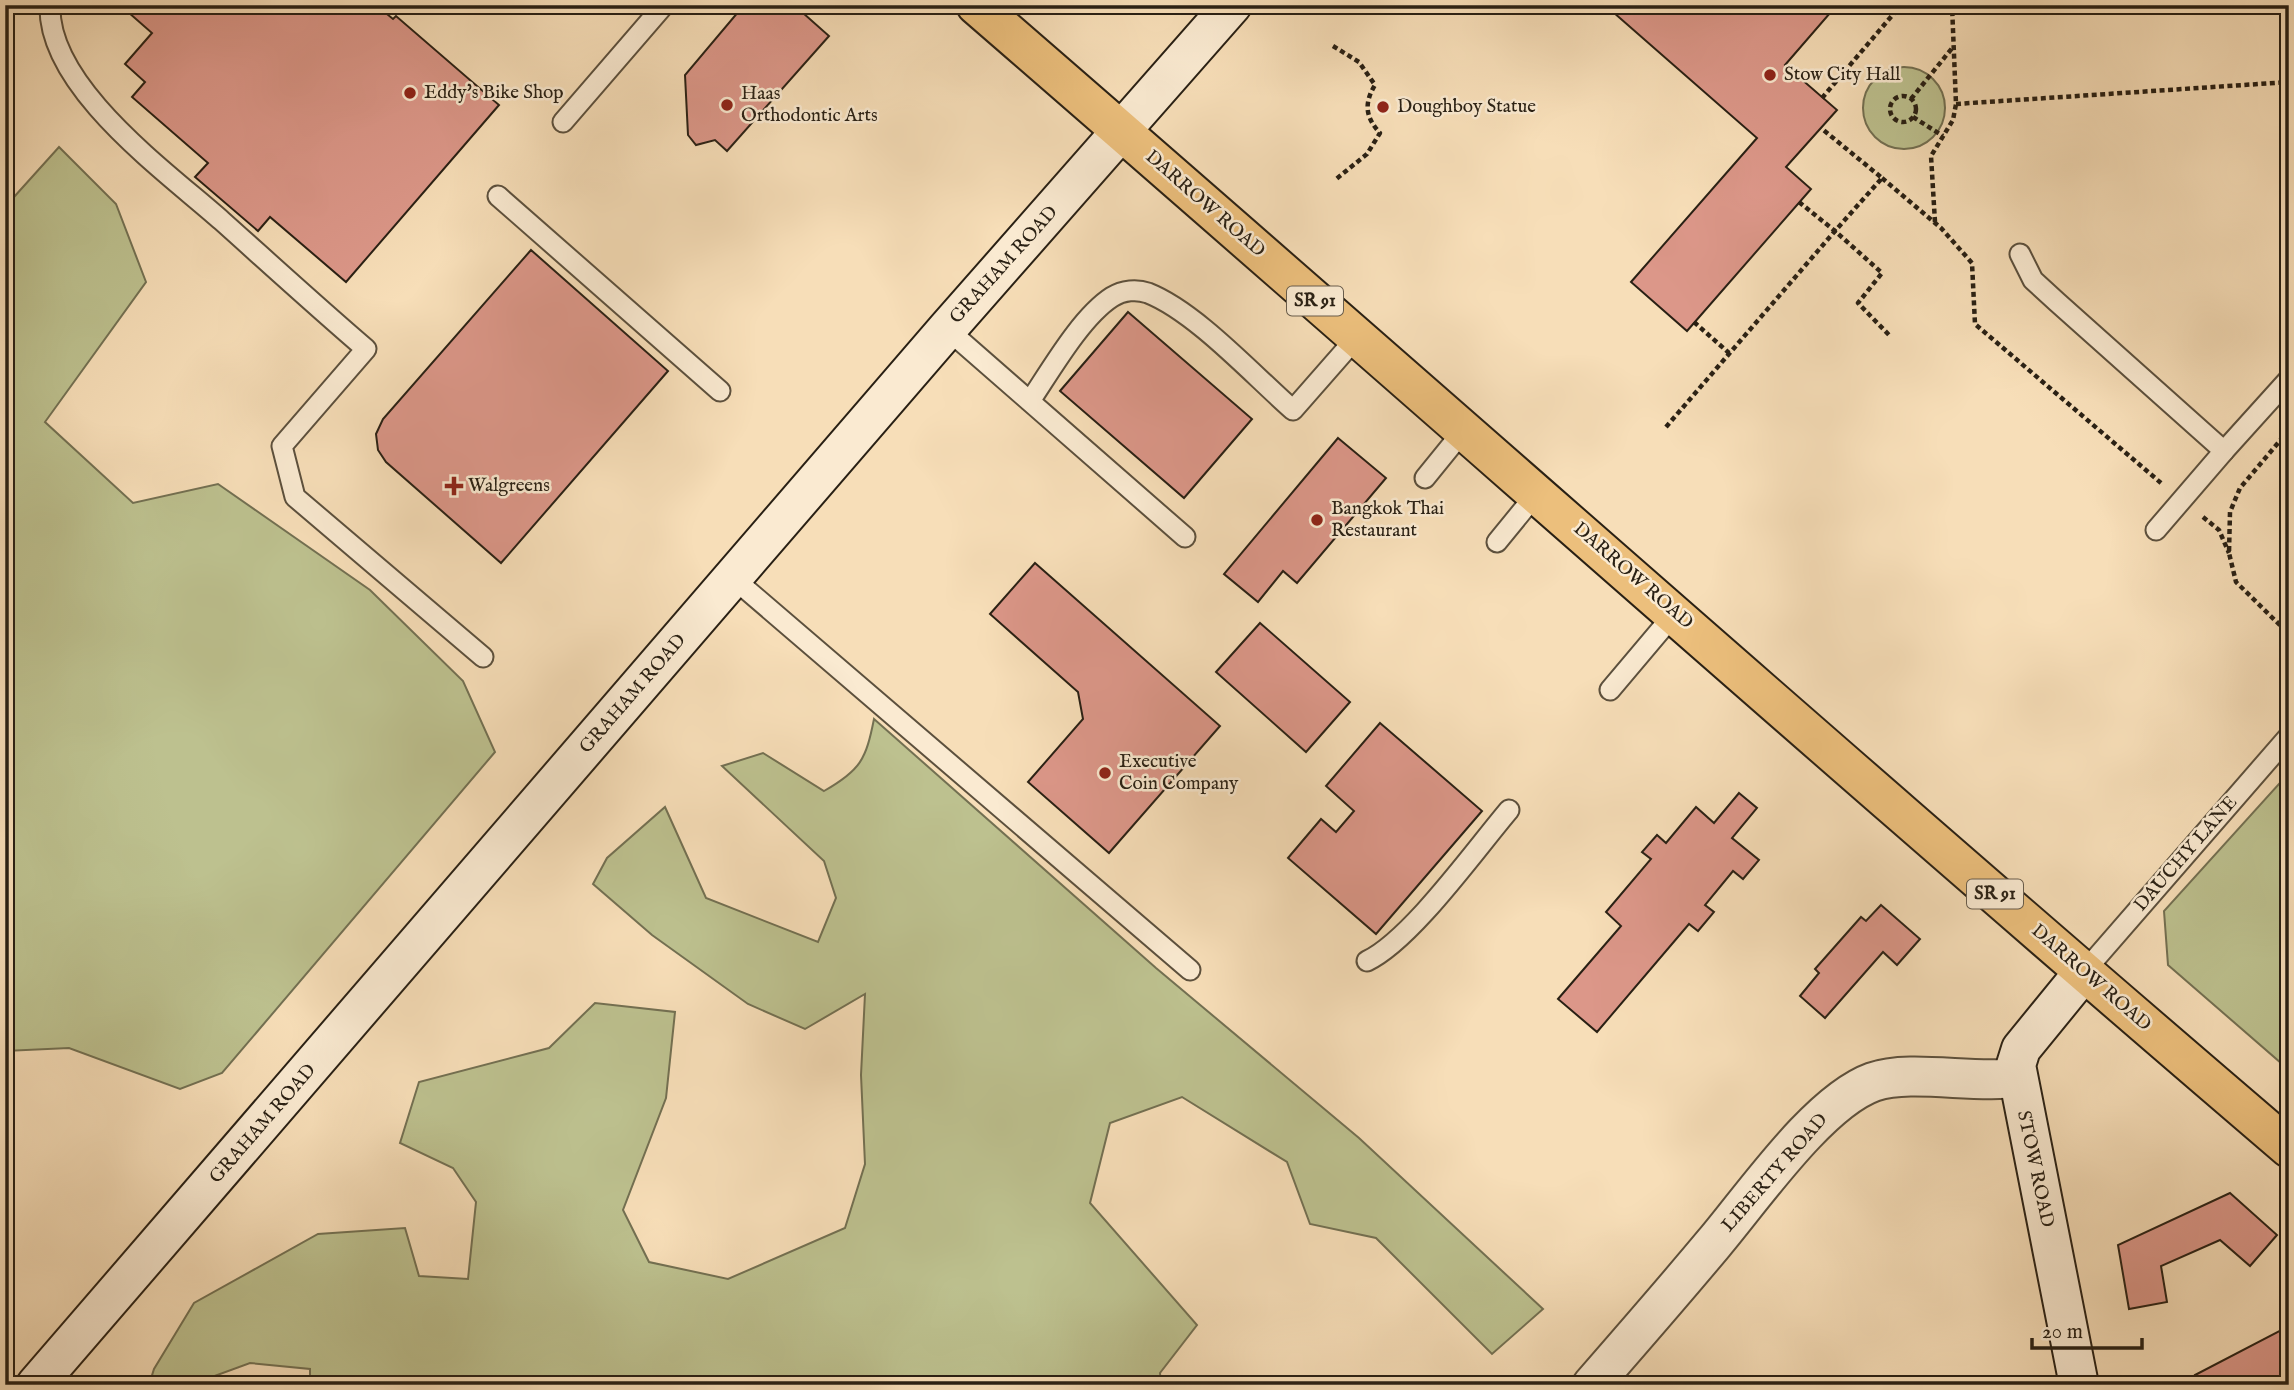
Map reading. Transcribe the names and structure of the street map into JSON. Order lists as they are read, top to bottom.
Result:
{
  "streets": {
    "main road": [
      "DARROW ROAD",
      "GRAHAM ROAD",
      "SR 91",
      "STOW ROAD",
      "LIBERTY ROAD"
    ],
    "lane": ["DAUCHY LANE"]
  },
  "crossings": [
    ["DARROW ROAD", "GRAHAM ROAD"],
    ["DARROW ROAD", "DAUCHY LANE"],
    ["DARROW ROAD", "STOW ROAD"],
    ["DAUCHY LANE", "STOW ROAD"],
    ["STOW ROAD", "LIBERTY ROAD"]
  ],
  "places": {
    "other": [
      "Stow City Hall",
      "Eddy's Bike Shop",
      "Haas Orthodontic Arts",
      "Doughboy Statue",
      "Bangkok Thai Restaurant",
      "Executive Coin Company"
    ],
    "health": ["Walgreens"]
  },
  "scale_bar": "20 m"
}
